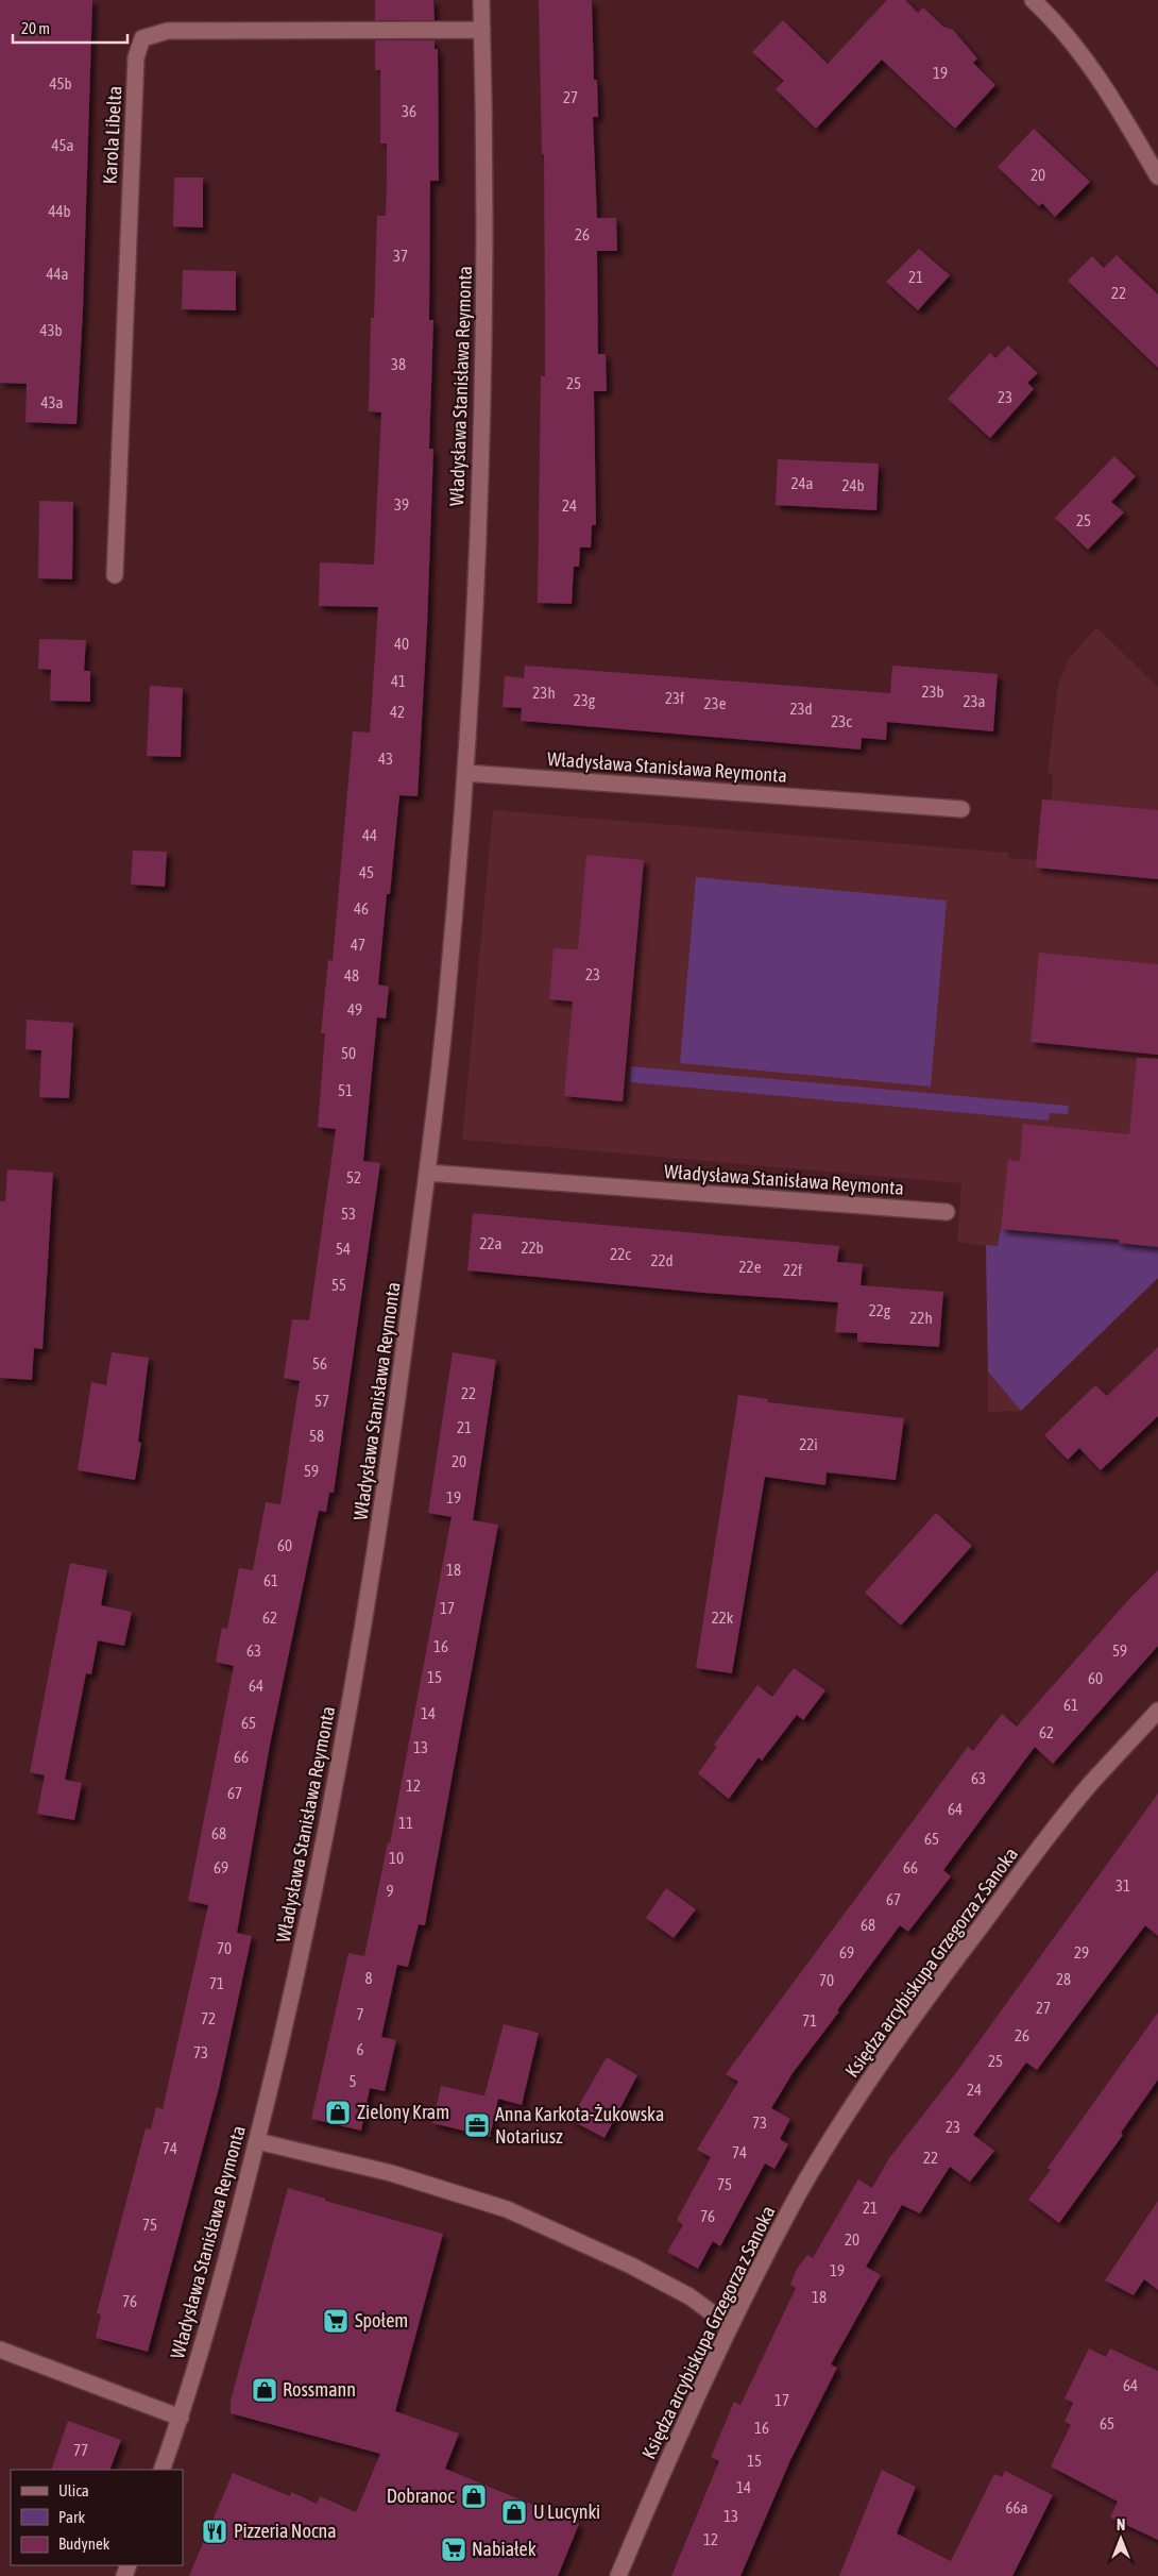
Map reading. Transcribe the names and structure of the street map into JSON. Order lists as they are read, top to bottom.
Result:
{
  "streets": {
    "street": ["Karola Libelta", "Władysława Stanisława Reymonta", "Księdza arcybiskupa Grzegorza z Sanoka"]
  },
  "crossings": [
    ["Karola Libelta", "Władysława Stanisława Reymonta"]
  ],
  "places": {
    "shop": [
      "Zielony Kram",
      "Rossmann",
      "Dobranoc",
      "U Lucynki"
    ],
    "office": ["Anna Karkota-Żukowska Notariusz"],
    "supermarket": ["Społem", "Nabiałek"],
    "restaurant": ["Pizzeria Nocna"]
  },
  "house_numbers": [
    "19",
    "45b",
    "27",
    "36",
    "45a",
    "20",
    "44b",
    "26",
    "37",
    "44a",
    "21",
    "22",
    "43b",
    "38",
    "25",
    "23",
    "43a",
    "24a",
    "24b",
    "39",
    "24",
    "25",
    "40",
    "41",
    "23b",
    "23h",
    "23f",
    "23g",
    "23a",
    "23e",
    "23d",
    "42",
    "23c",
    "43",
    "44",
    "45",
    "46",
    "47",
    "23",
    "48",
    "49",
    "50",
    "51",
    "52",
    "53",
    "22a",
    "22b",
    "54",
    "22c",
    "22d",
    "22e",
    "22f",
    "55",
    "22g",
    "22h",
    "56",
    "22",
    "57",
    "21",
    "58",
    "22i",
    "20",
    "59",
    "19",
    "60",
    "18",
    "61",
    "17",
    "62",
    "22k",
    "16",
    "63",
    "59",
    "15",
    "60",
    "64",
    "61",
    "14",
    "65",
    "62",
    "13",
    "66",
    "63",
    "12",
    "67",
    "64",
    "11",
    "68",
    "65",
    "10",
    "69",
    "66",
    "31",
    "9",
    "67",
    "68",
    "70",
    "69",
    "29",
    "8",
    "28",
    "70",
    "71",
    "27",
    "7",
    "72",
    "71",
    "26",
    "6",
    "73",
    "25",
    "5",
    "24",
    "73",
    "23",
    "74",
    "74",
    "22",
    "75",
    "21",
    "76",
    "75",
    "20",
    "19",
    "18",
    "76",
    "64",
    "17",
    "65",
    "16",
    "77",
    "15",
    "14",
    "66a",
    "13",
    "12"
  ],
  "legend": ["Ulica", "Park", "Budynek"],
  "scale_bar": "20 m",
  "north": "top"
}
